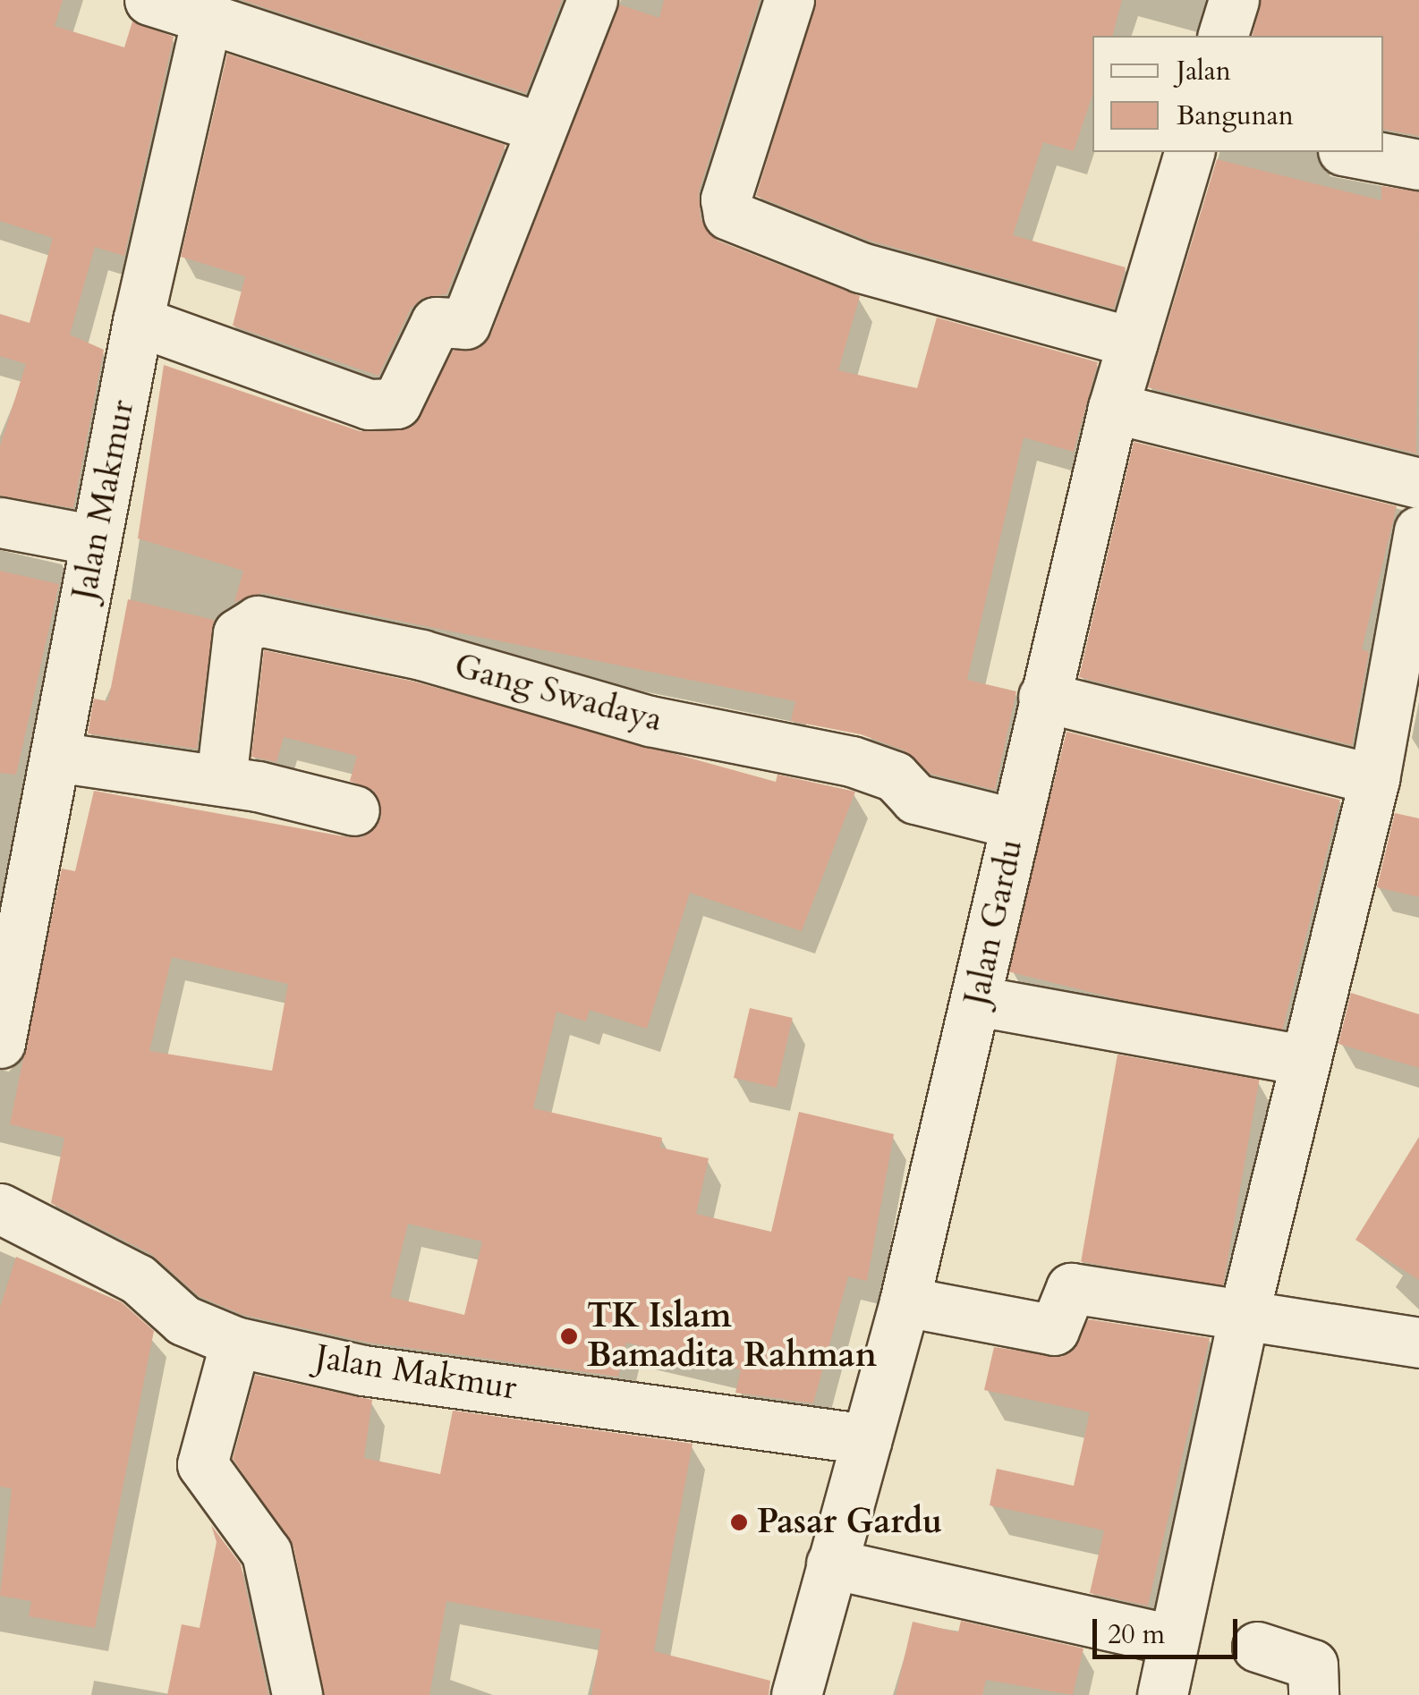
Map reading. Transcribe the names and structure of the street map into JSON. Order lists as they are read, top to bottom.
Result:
{
  "streets": {
    "street": ["Jalan Makmur", "Gang Swadaya", "Jalan Gardu"]
  },
  "crossings": [
    ["Jalan Makmur", "Jalan Gardu"],
    ["Gang Swadaya", "Jalan Gardu"]
  ],
  "places": ["TK Islam Bamadita Rahman", "Pasar Gardu"],
  "legend": ["Jalan", "Bangunan"],
  "scale_bar": "20 m"
}
